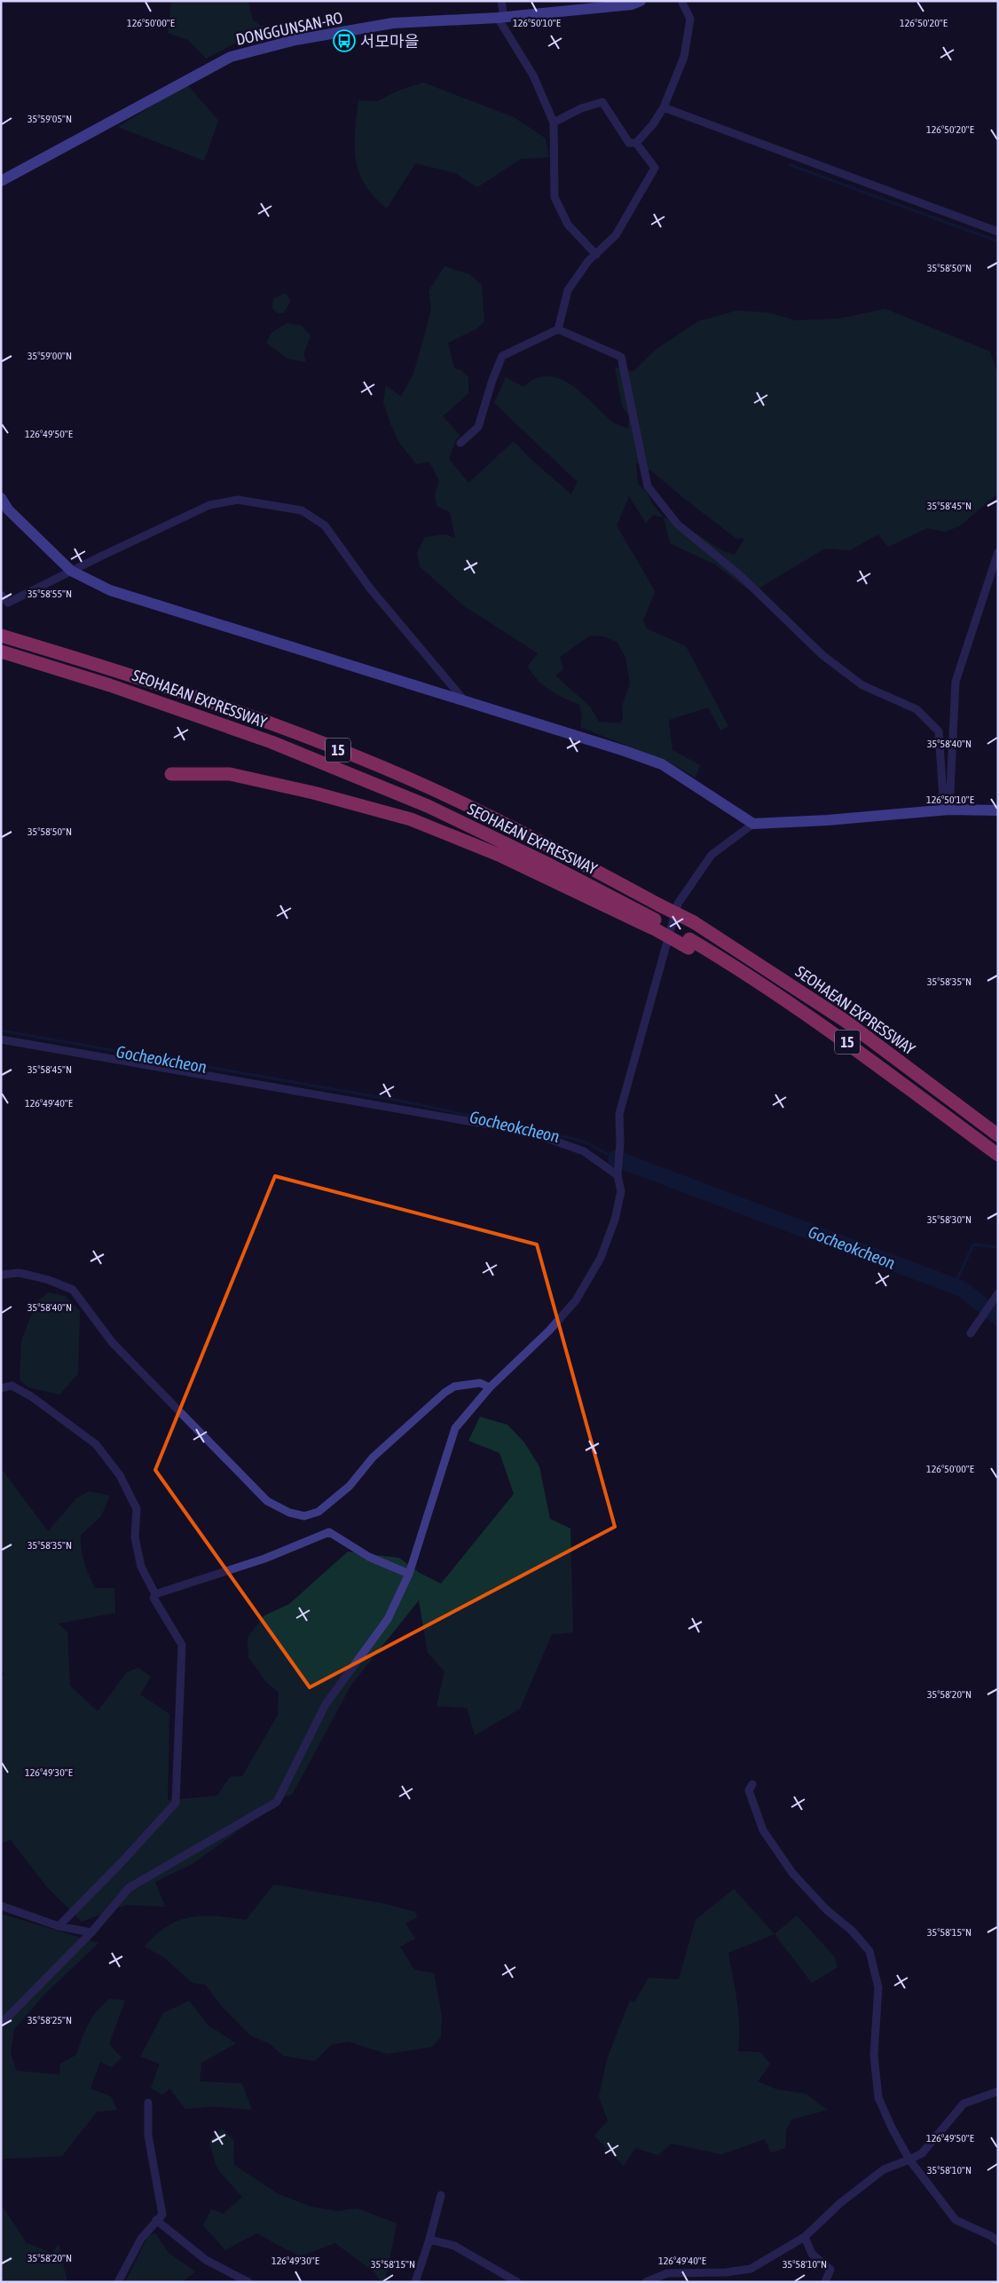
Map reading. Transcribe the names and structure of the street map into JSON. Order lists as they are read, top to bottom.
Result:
{
  "streets": {
    "highway": ["SEOHAEAN EXPRESSWAY", "15"],
    "street": ["DONGGUNSAN-RO"]
  },
  "water": ["Gocheokcheon"],
  "places": {
    "bus stop": ["서모마을"]
  },
  "coordinates": [
    "126°50'00\"E",
    "126°50'10\"E",
    "126°50'20\"E",
    "35°59'05\"N",
    "35°58'50\"N",
    "35°59'00\"N",
    "126°49'50\"E",
    "35°58'45\"N",
    "35°58'55\"N",
    "35°58'40\"N",
    "35°58'35\"N",
    "126°49'40\"E",
    "35°58'30\"N",
    "35°58'20\"N",
    "126°49'30\"E",
    "35°58'15\"N",
    "35°58'25\"N",
    "35°58'10\"N"
  ]
}
